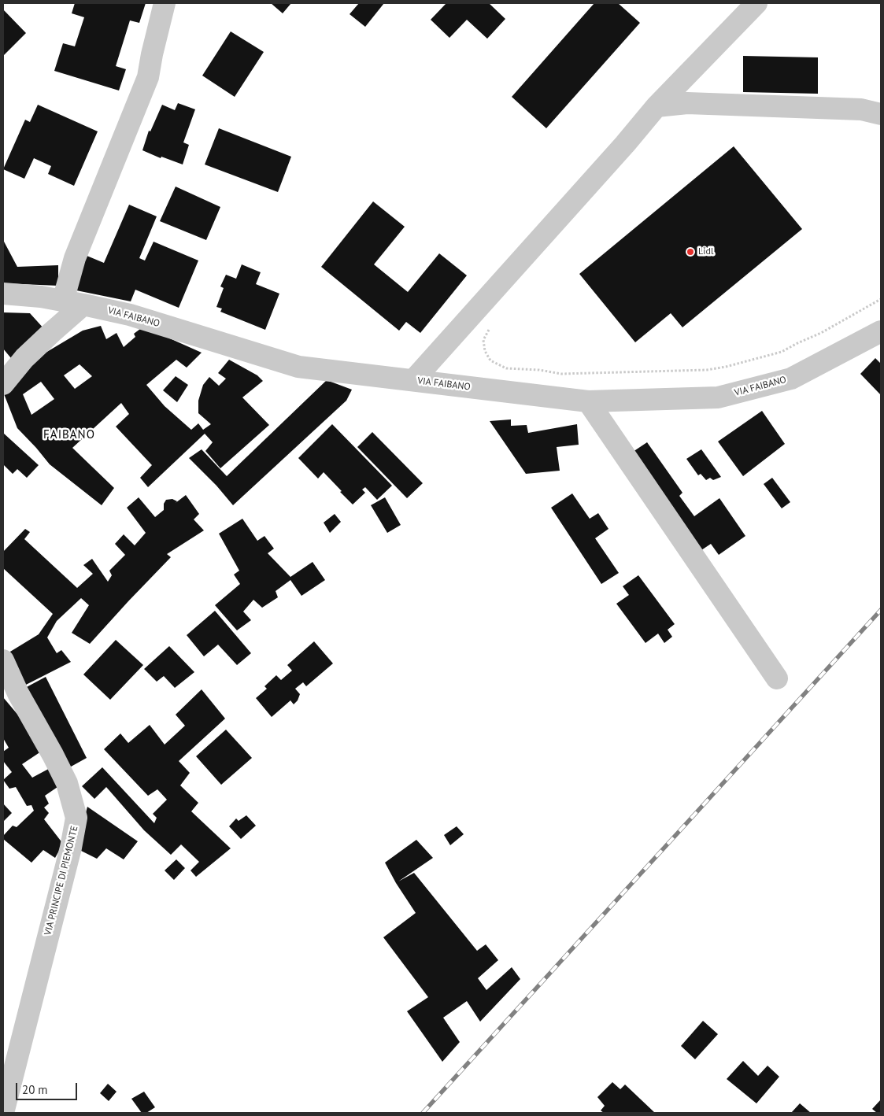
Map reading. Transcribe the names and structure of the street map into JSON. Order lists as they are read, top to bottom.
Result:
{
  "streets": {
    "street": ["VIA FAIBANO", "VIA PRINCIPE DI PIEMONTE"]
  },
  "districts": ["FAIBANO"],
  "places": ["Lidl"],
  "scale_bar": "20 m"
}
